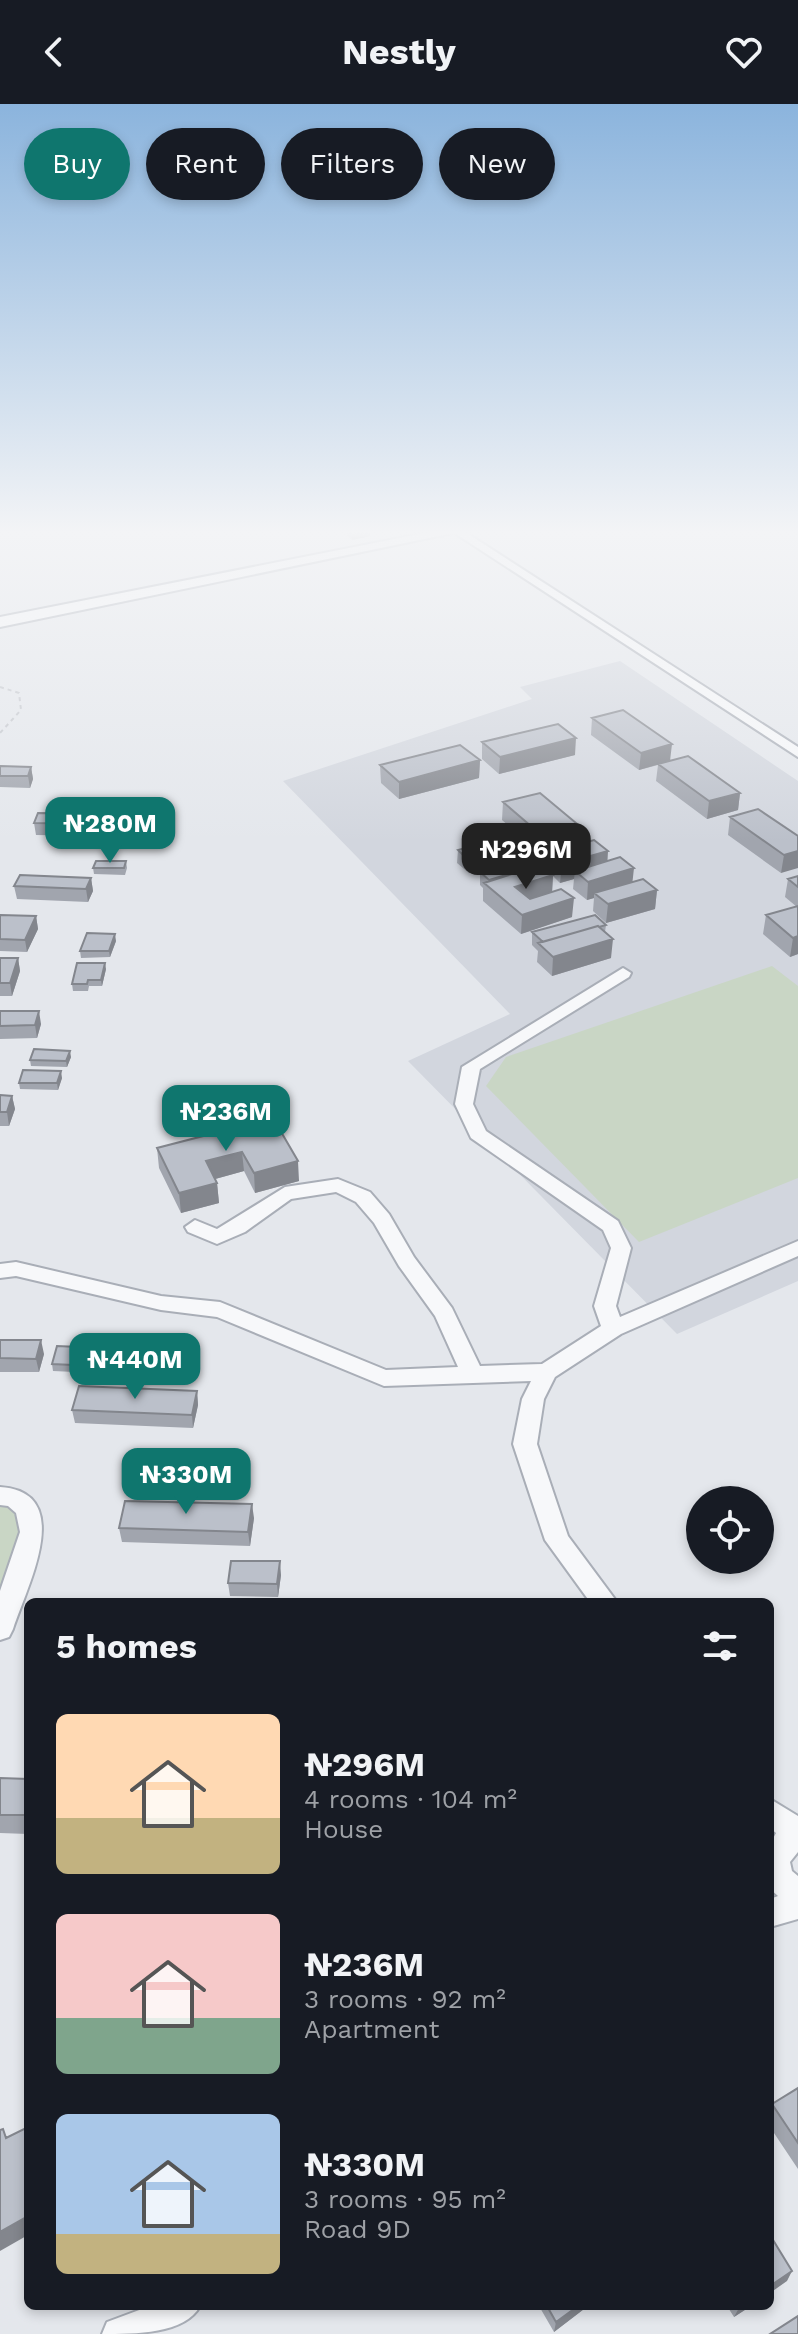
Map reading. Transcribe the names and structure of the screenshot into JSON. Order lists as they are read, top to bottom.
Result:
{
  "page": {
    "header": "Nestly",
    "chip": [
      "Buy",
      "Rent",
      "Filters",
      "New"
    ],
    "price": [
      "₦280M",
      "₦296M",
      "₦236M",
      "₦440M",
      "₦330M"
    ],
    "heading": "5 homes",
    "list": [
      {
        "name": "₦296M",
        "note": "4 rooms · 104 m² · House"
      },
      {
        "name": "₦236M",
        "note": "3 rooms · 92 m² · Apartment"
      },
      {
        "name": "₦330M",
        "note": "3 rooms · 95 m² · Road 9D"
      }
    ]
  }
}
